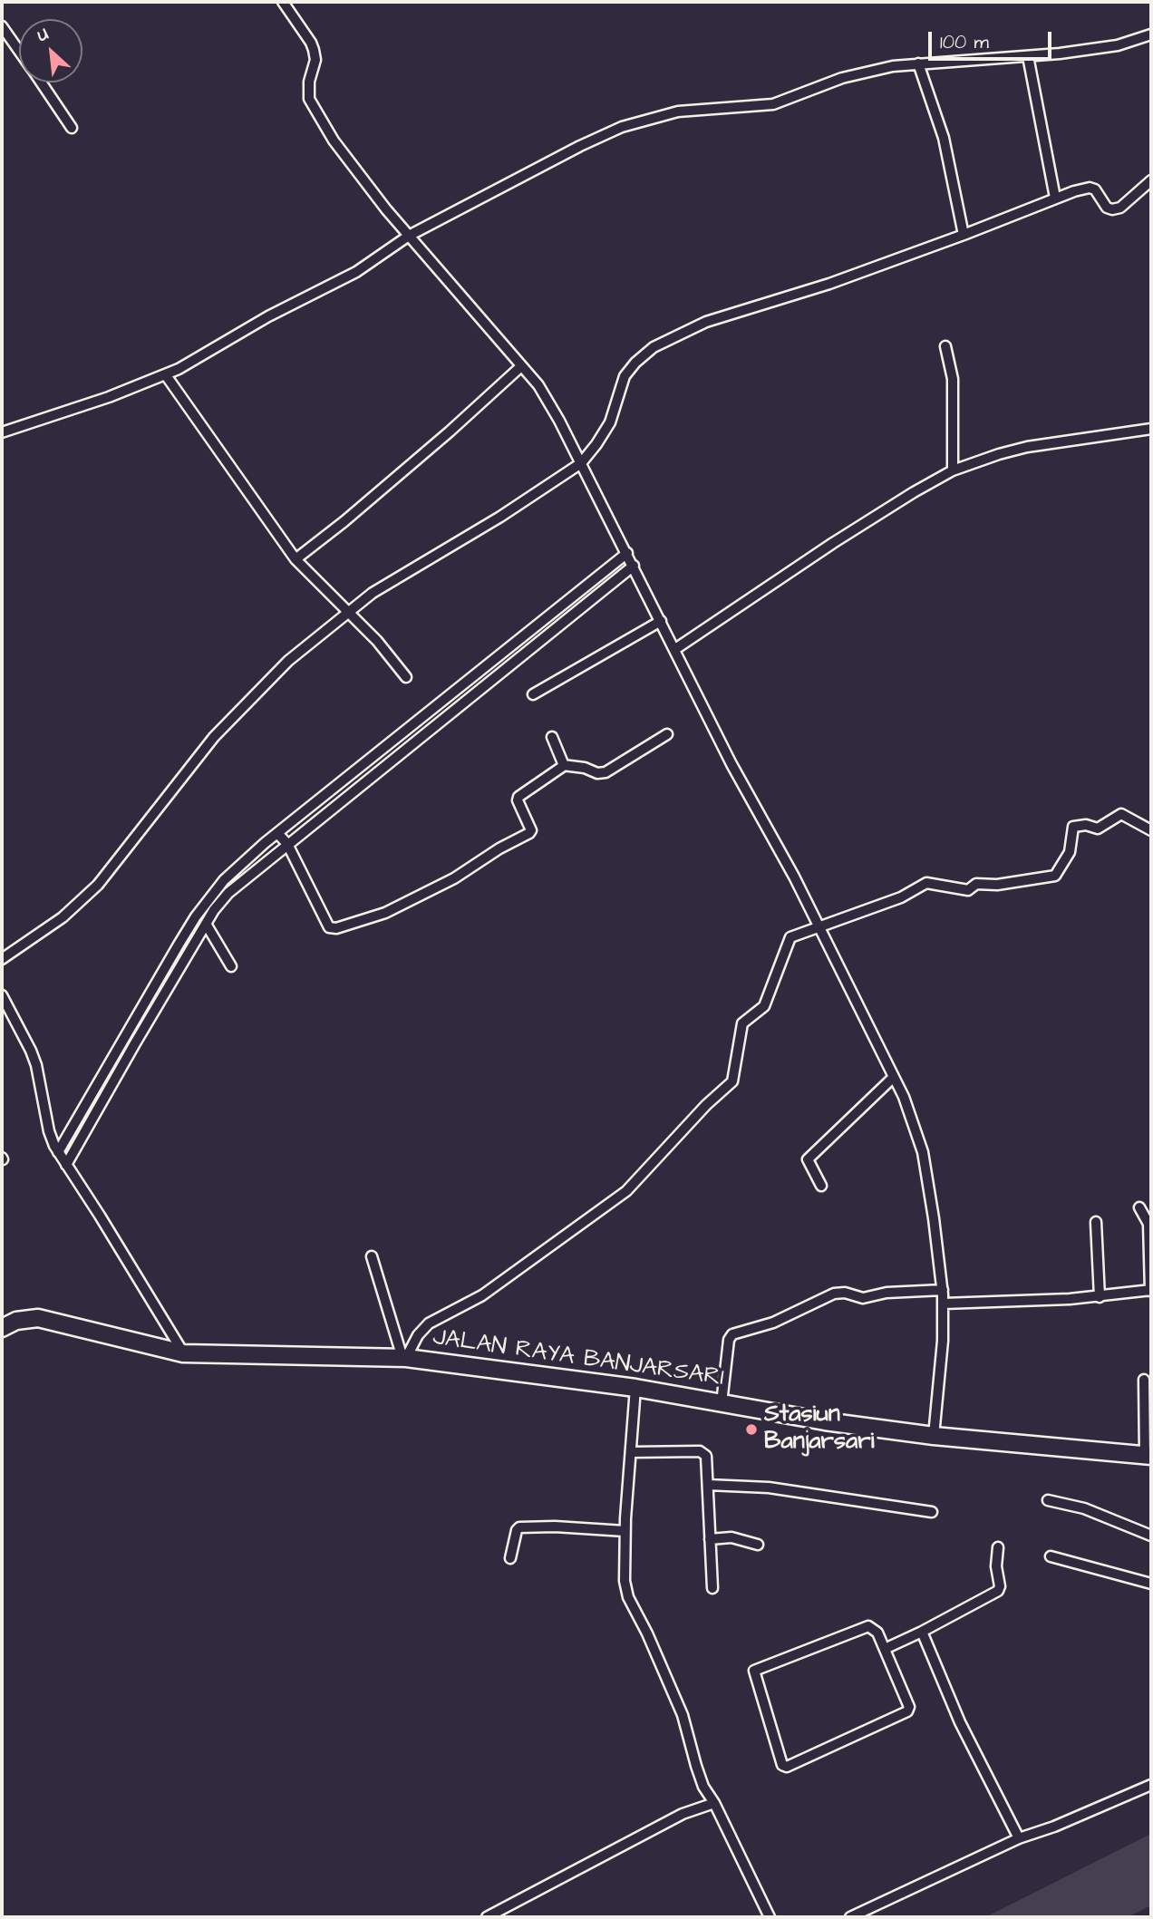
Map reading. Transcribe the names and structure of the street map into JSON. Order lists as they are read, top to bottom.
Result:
{
  "streets": {
    "highway": ["JALAN RAYA BANJARSARI"]
  },
  "places": ["Stasiun Banjarsari"],
  "scale_bar": "100 m",
  "north": "top left"
}
